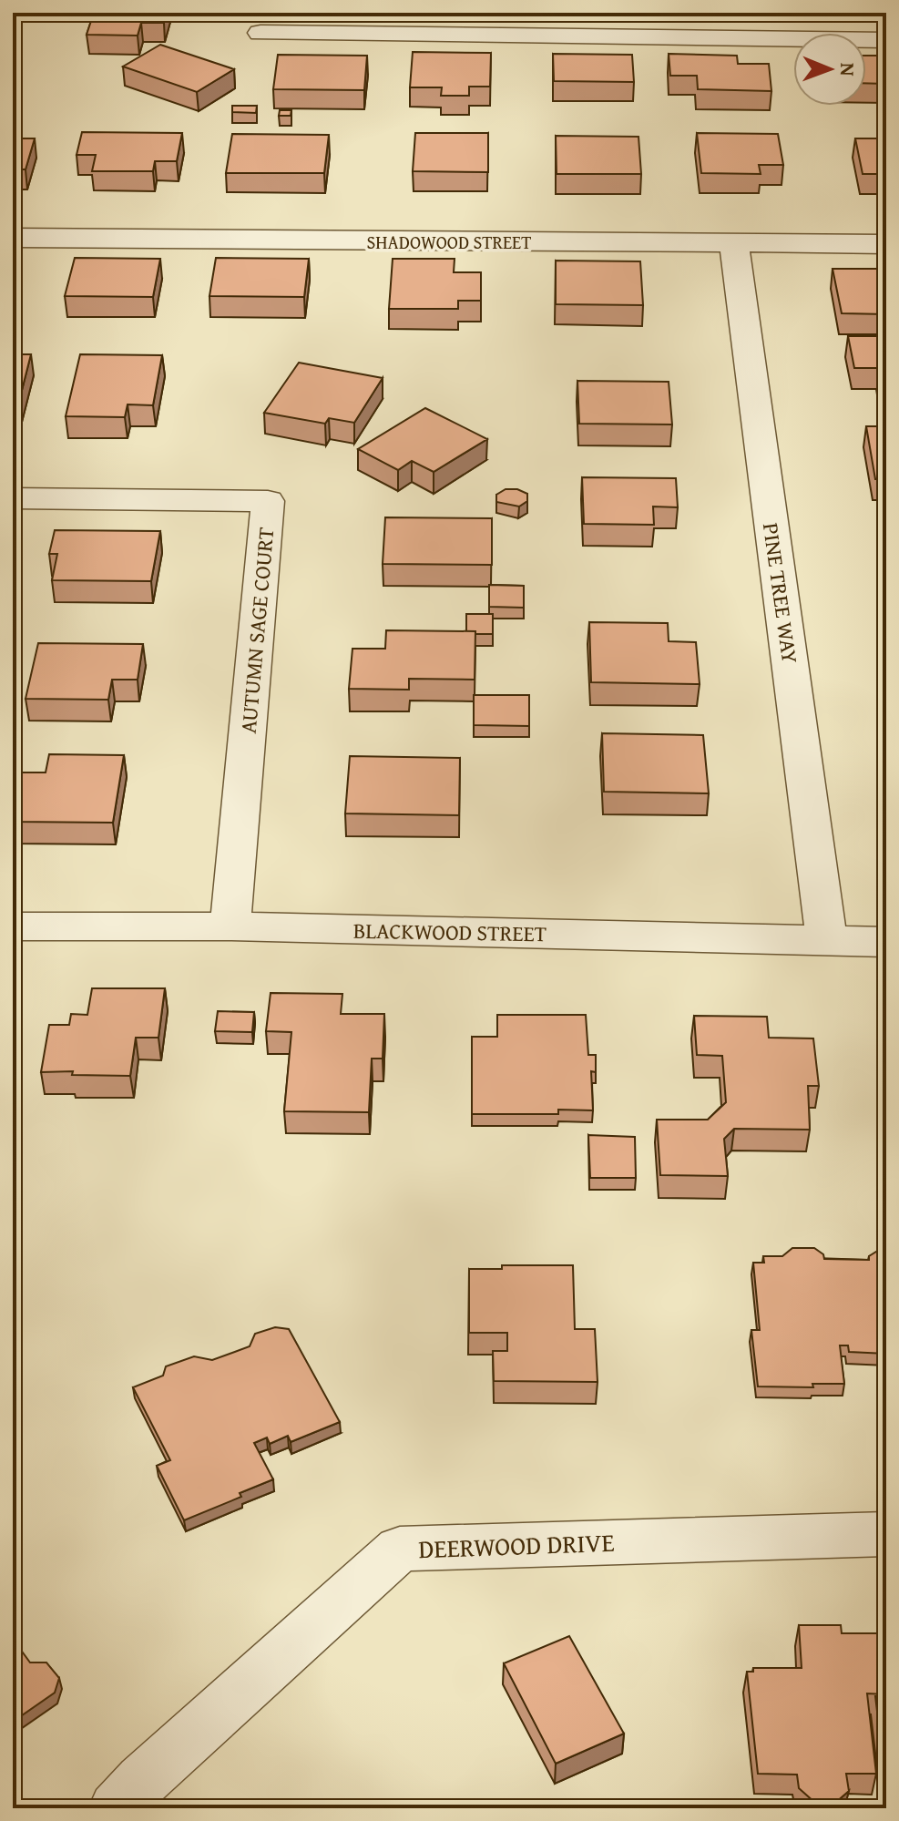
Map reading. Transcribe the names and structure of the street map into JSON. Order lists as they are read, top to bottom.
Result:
{
  "streets": {
    "street": [
      "SHADOWOOD STREET",
      "PINE TREE WAY",
      "AUTUMN SAGE COURT",
      "BLACKWOOD STREET",
      "DEERWOOD DRIVE"
    ]
  },
  "crossings": [
    ["SHADOWOOD STREET", "PINE TREE WAY"],
    ["PINE TREE WAY", "BLACKWOOD STREET"],
    ["AUTUMN SAGE COURT", "BLACKWOOD STREET"]
  ],
  "north": "right"
}
